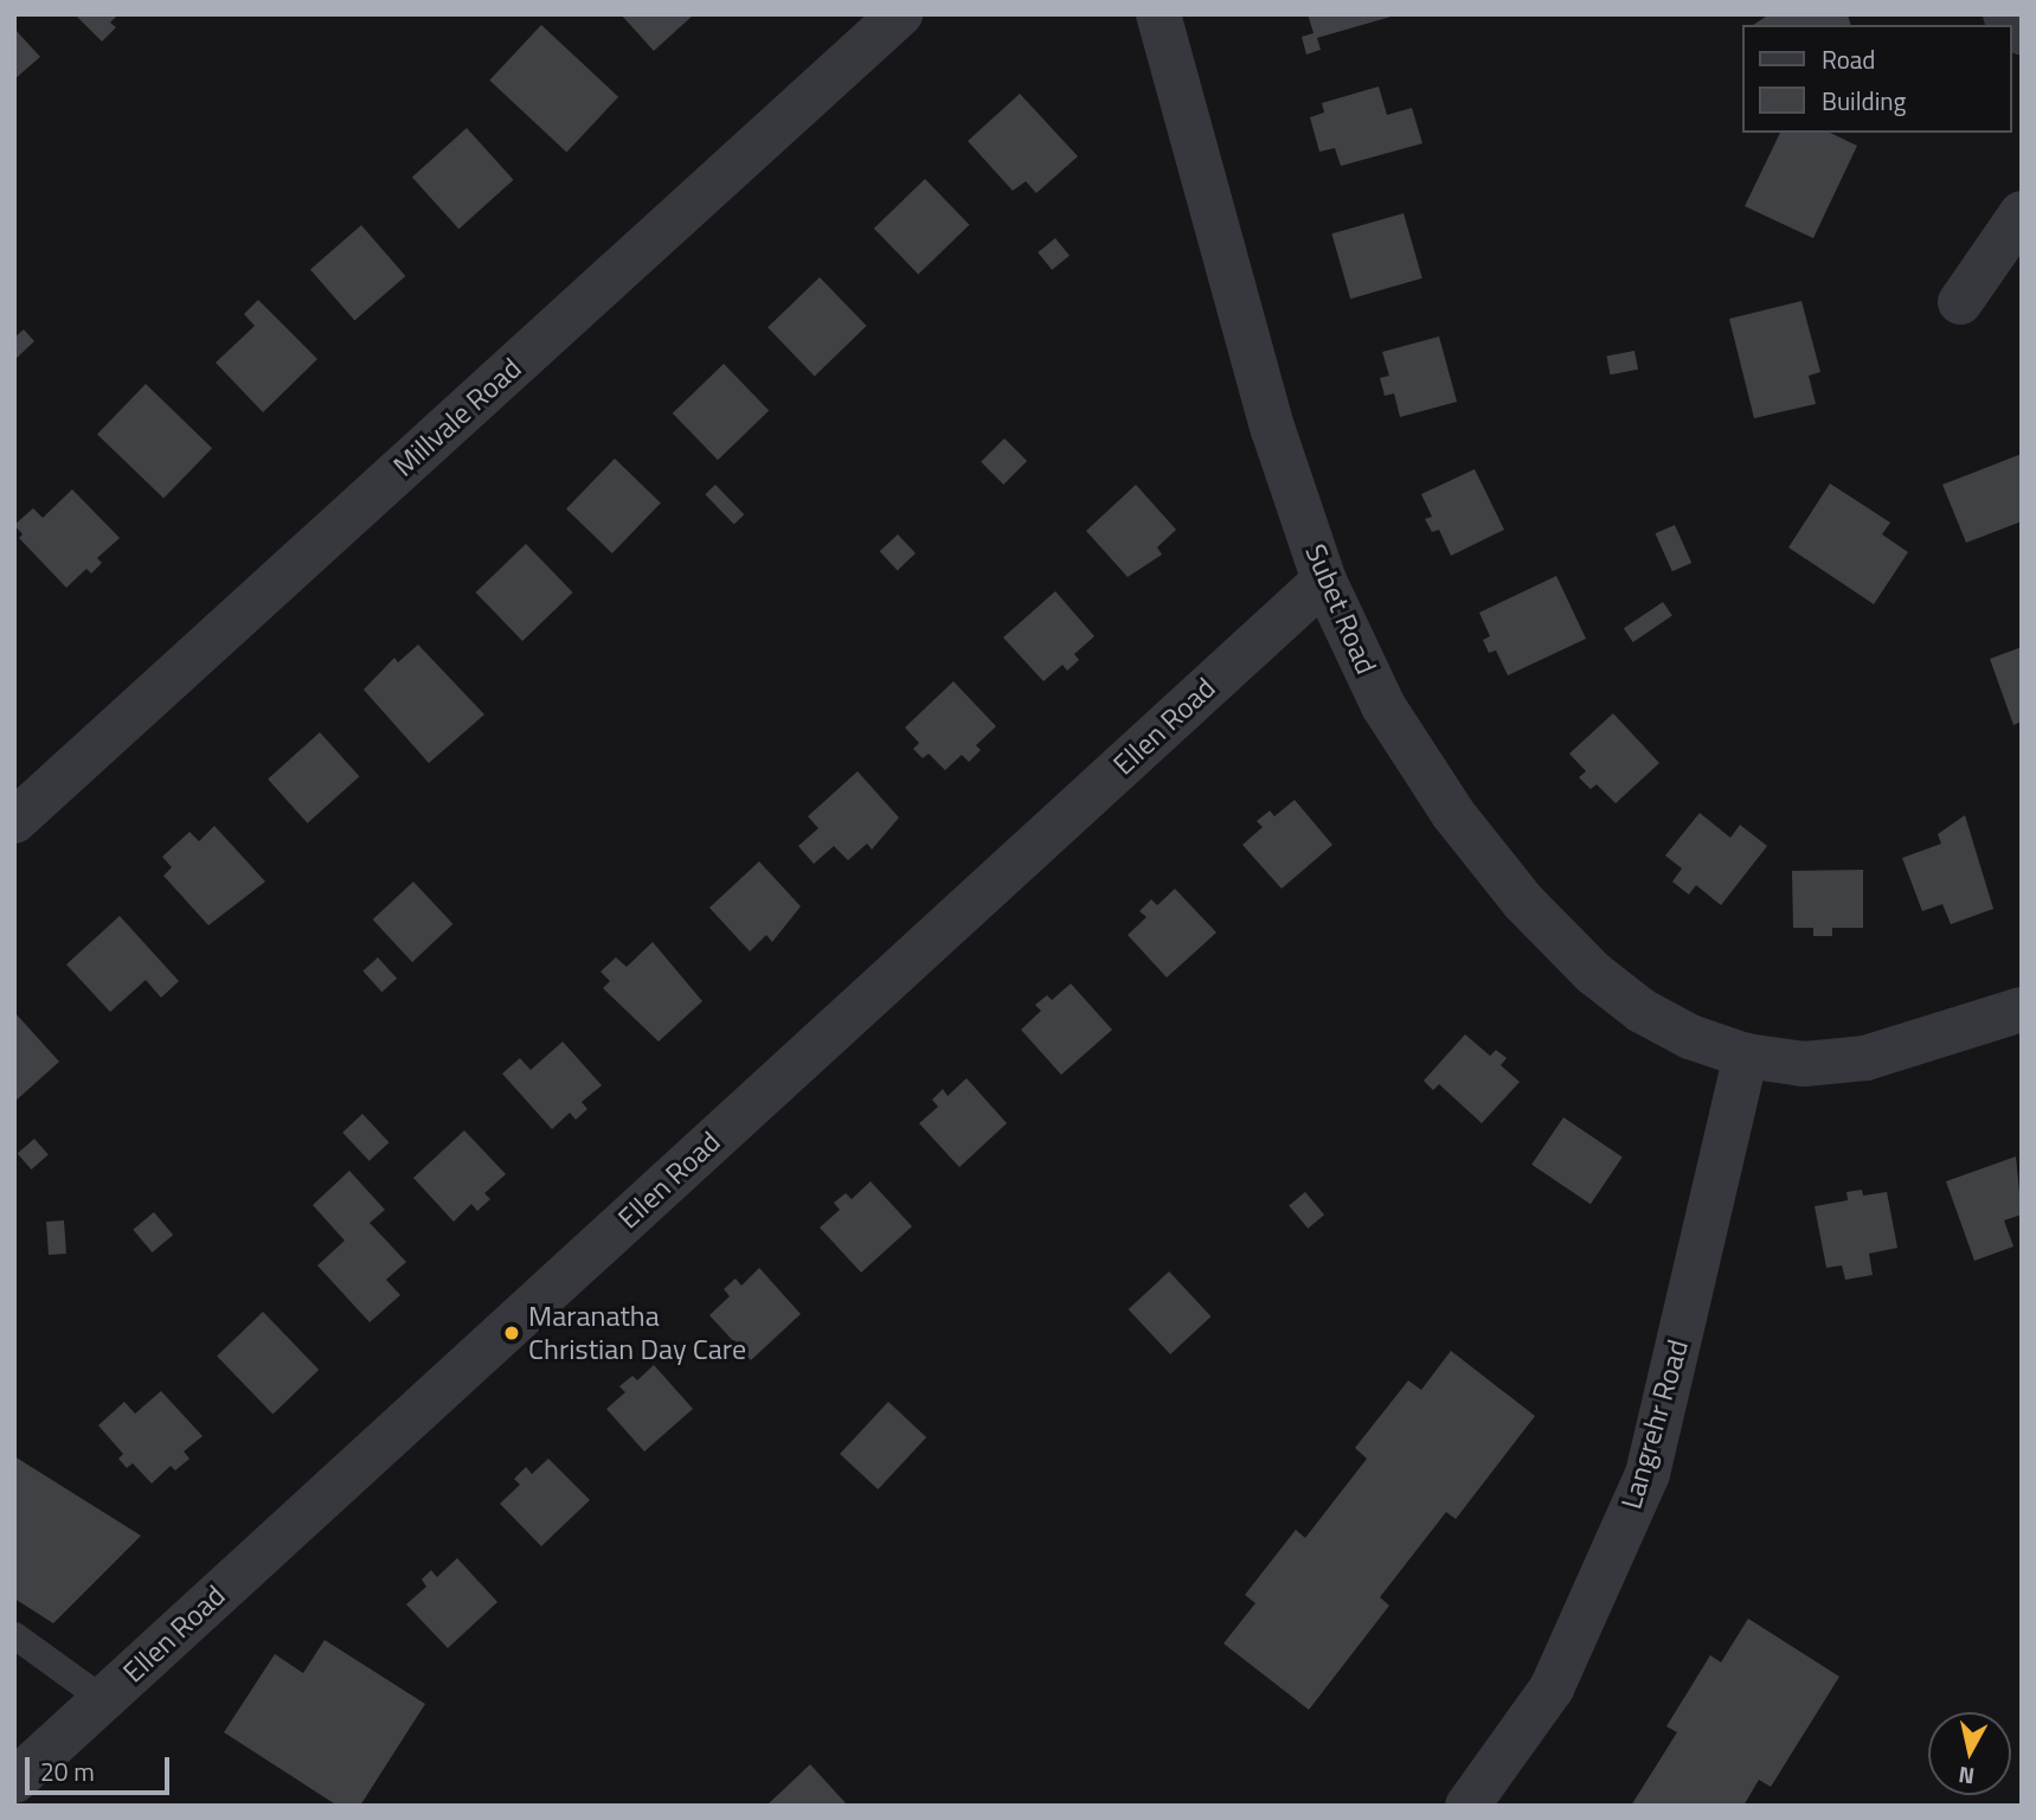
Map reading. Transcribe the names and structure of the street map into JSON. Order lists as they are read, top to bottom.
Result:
{
  "streets": {
    "street": [
      "Millvale Road",
      "Subet Road",
      "Ellen Road",
      "Langrehr Road"
    ]
  },
  "crossings": [
    ["Subet Road", "Ellen Road"],
    ["Subet Road", "Langrehr Road"]
  ],
  "places": ["Maranatha Christian Day Care"],
  "legend": ["Road", "Building"],
  "scale_bar": "20 m",
  "north": "bottom"
}
